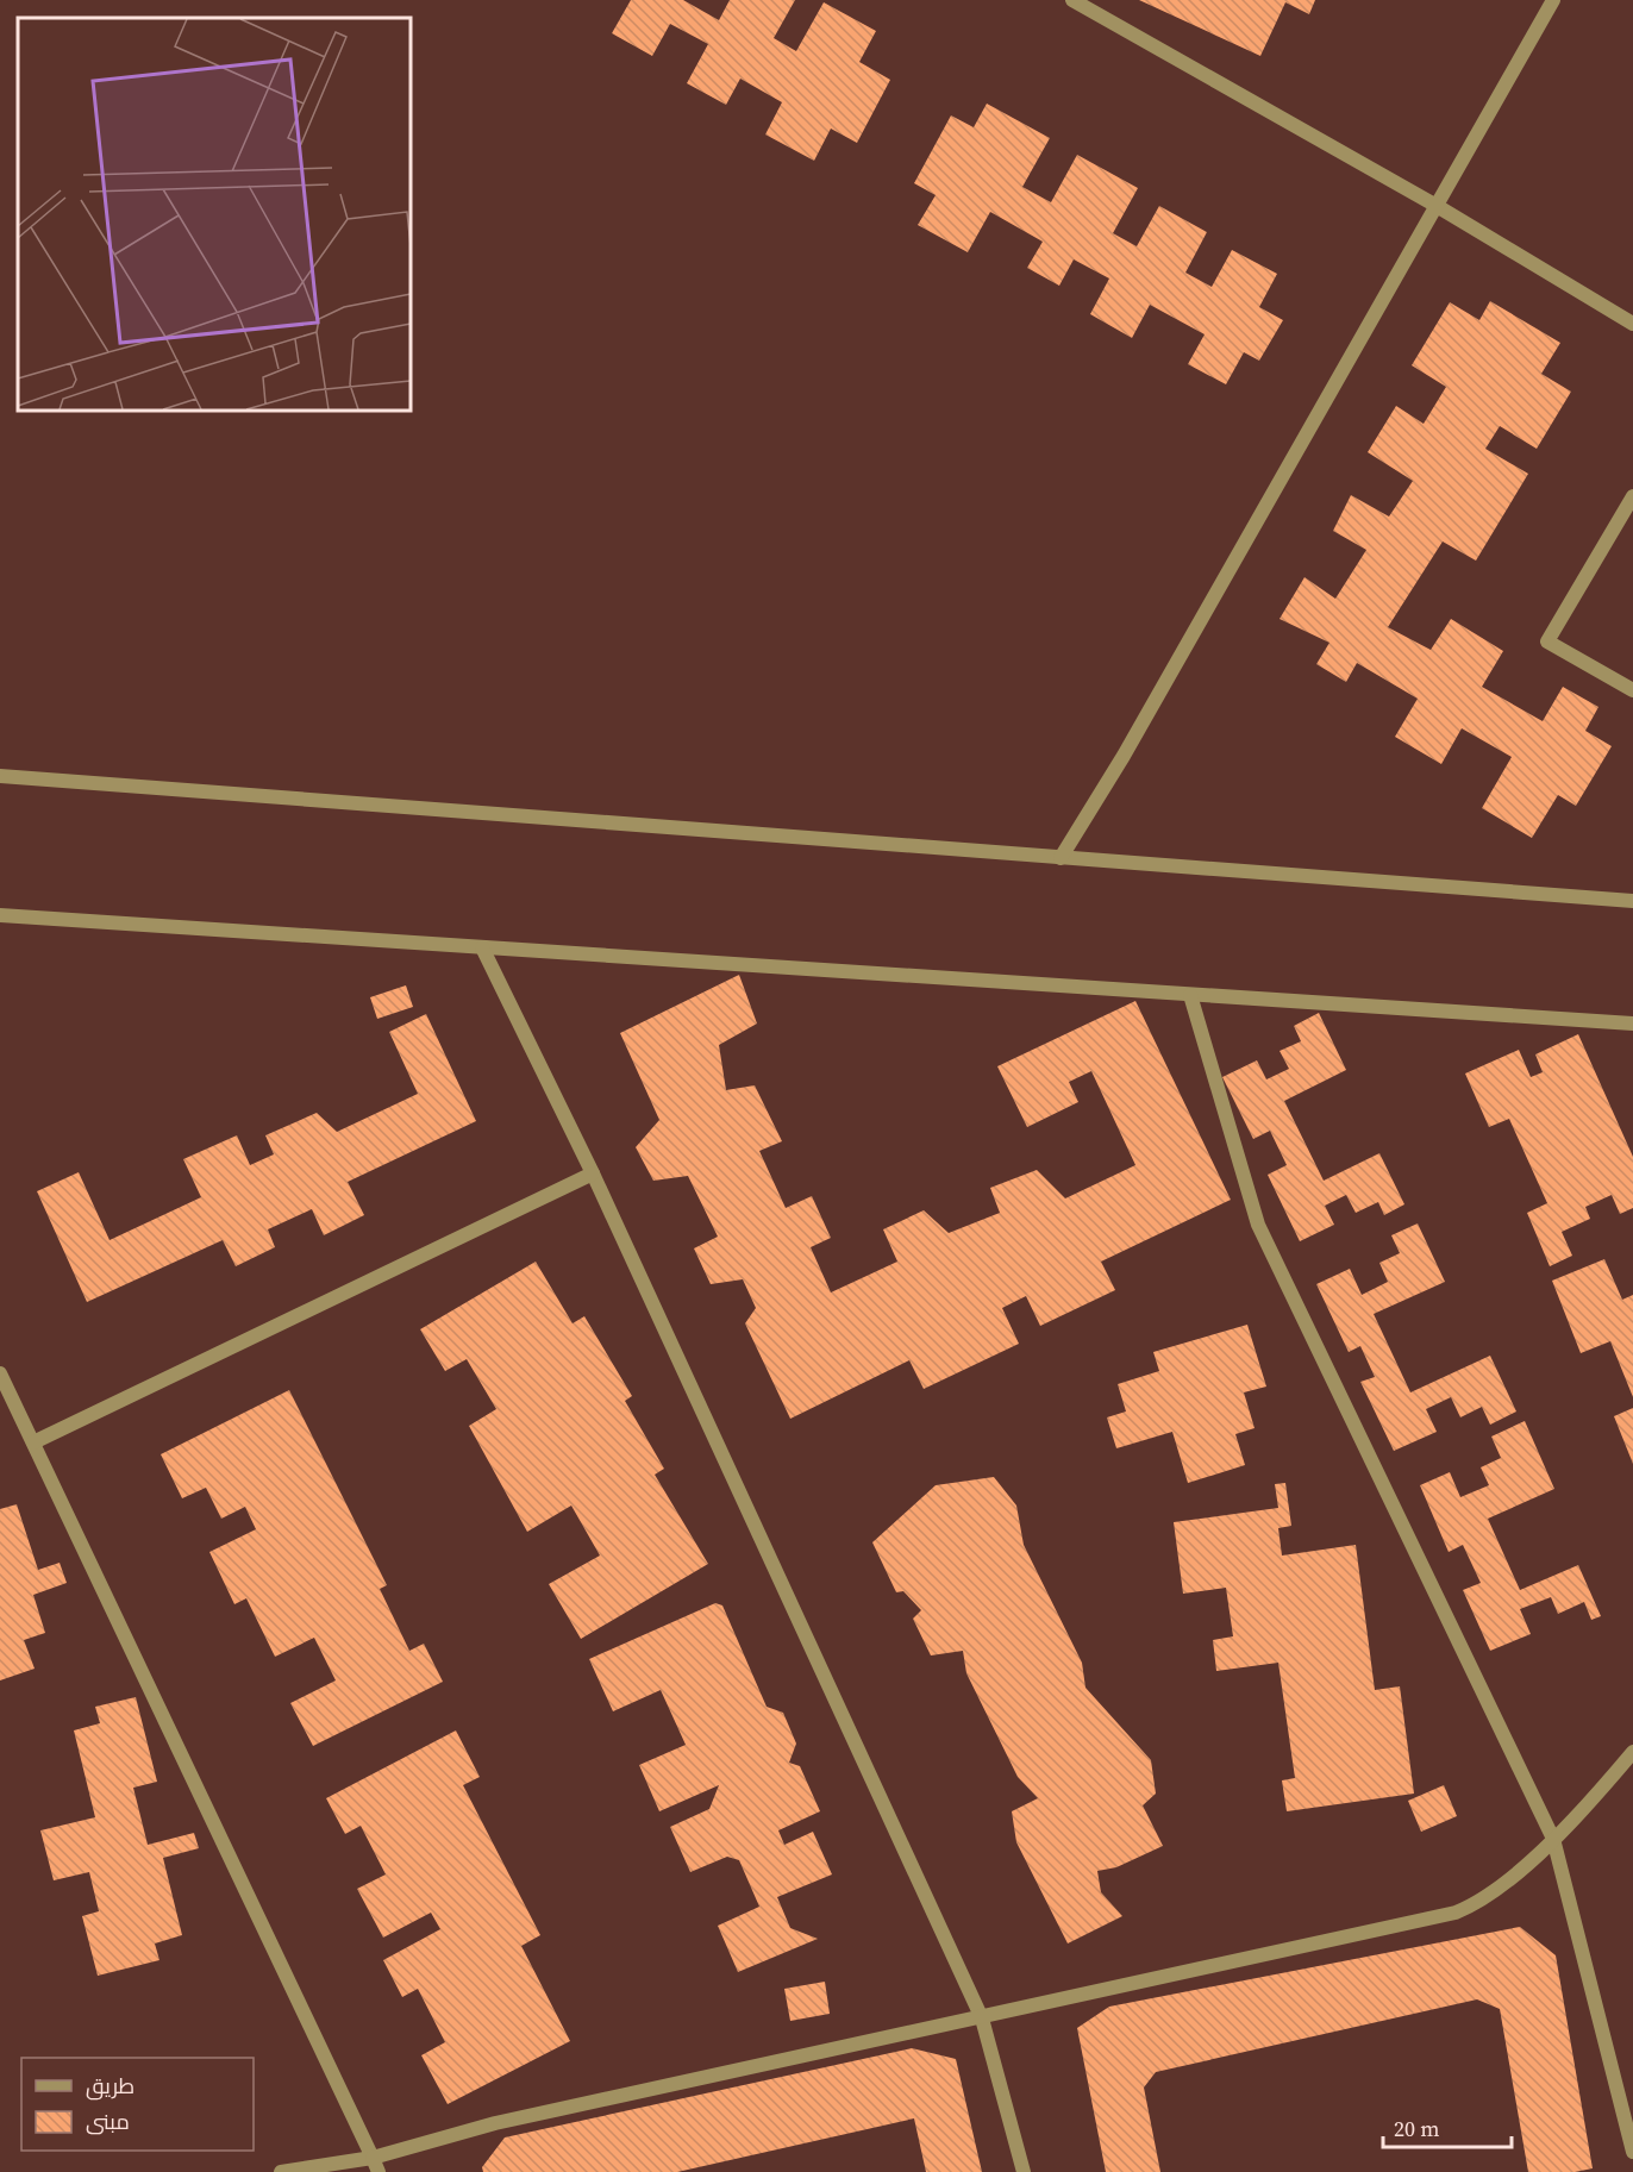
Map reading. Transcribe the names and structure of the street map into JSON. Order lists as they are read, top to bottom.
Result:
{
  "legend": ["طريق", "مبنى"],
  "scale_bar": "20 m"
}
